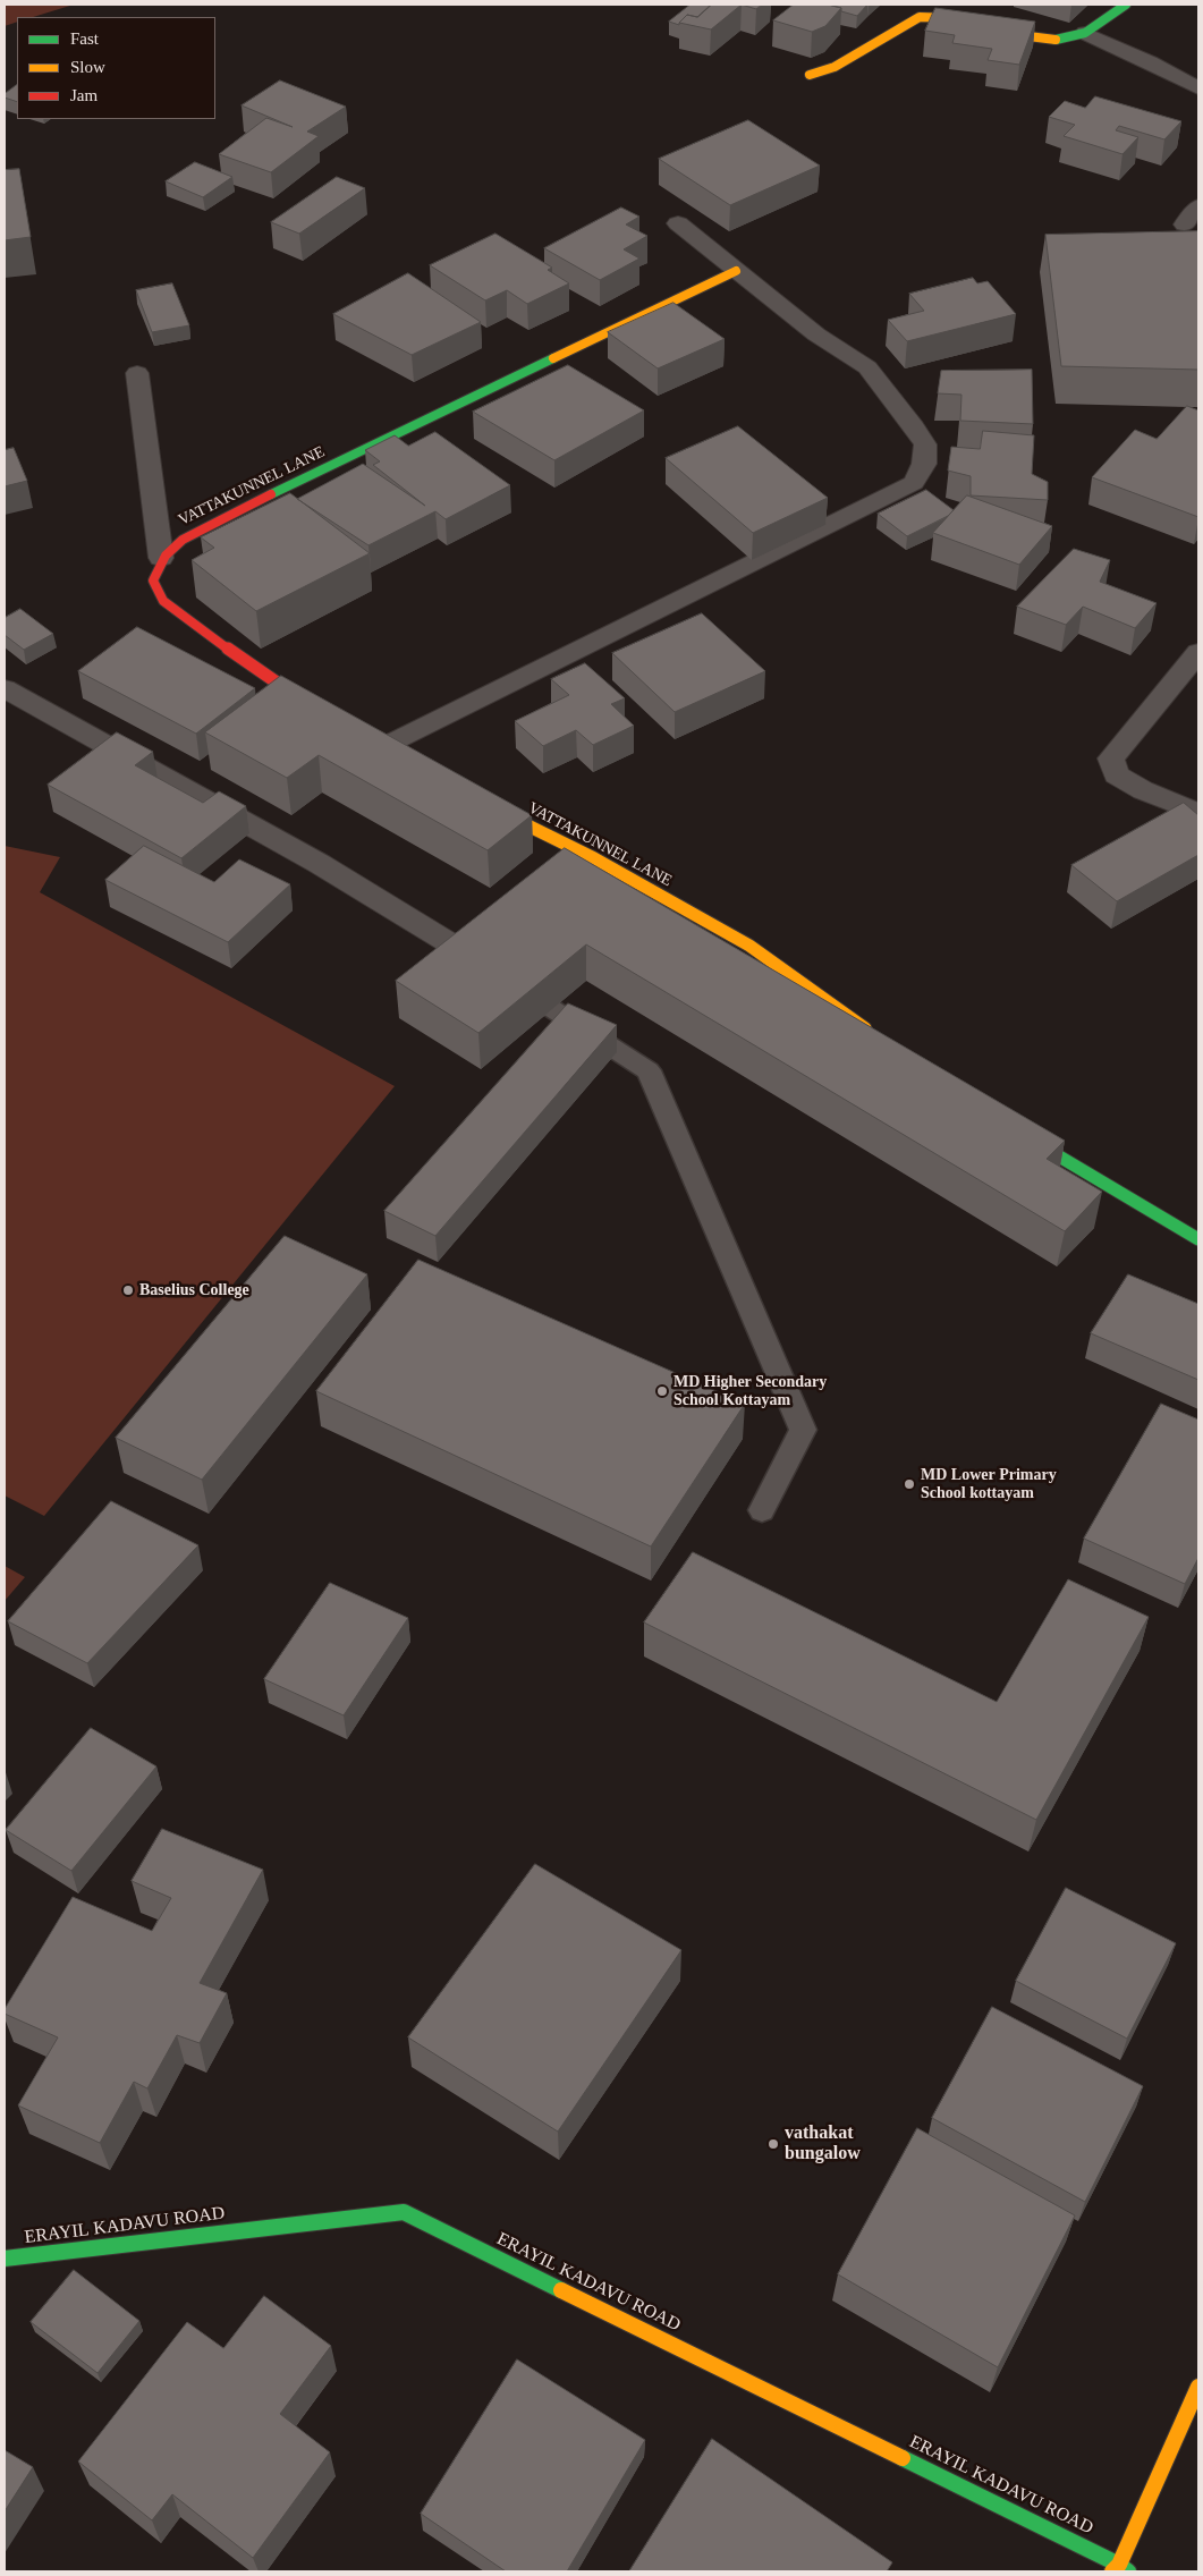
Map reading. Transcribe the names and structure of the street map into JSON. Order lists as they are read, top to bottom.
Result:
{
  "streets": {
    "street": ["VATTAKUNNEL LANE", "ERAYIL KADAVU ROAD"]
  },
  "places": [
    "Baselius College",
    "MD Higher Secondary School Kottayam",
    "MD Lower Primary School kottayam",
    "vathakat bungalow"
  ],
  "legend": ["Fast", "Slow", "Jam"]
}
